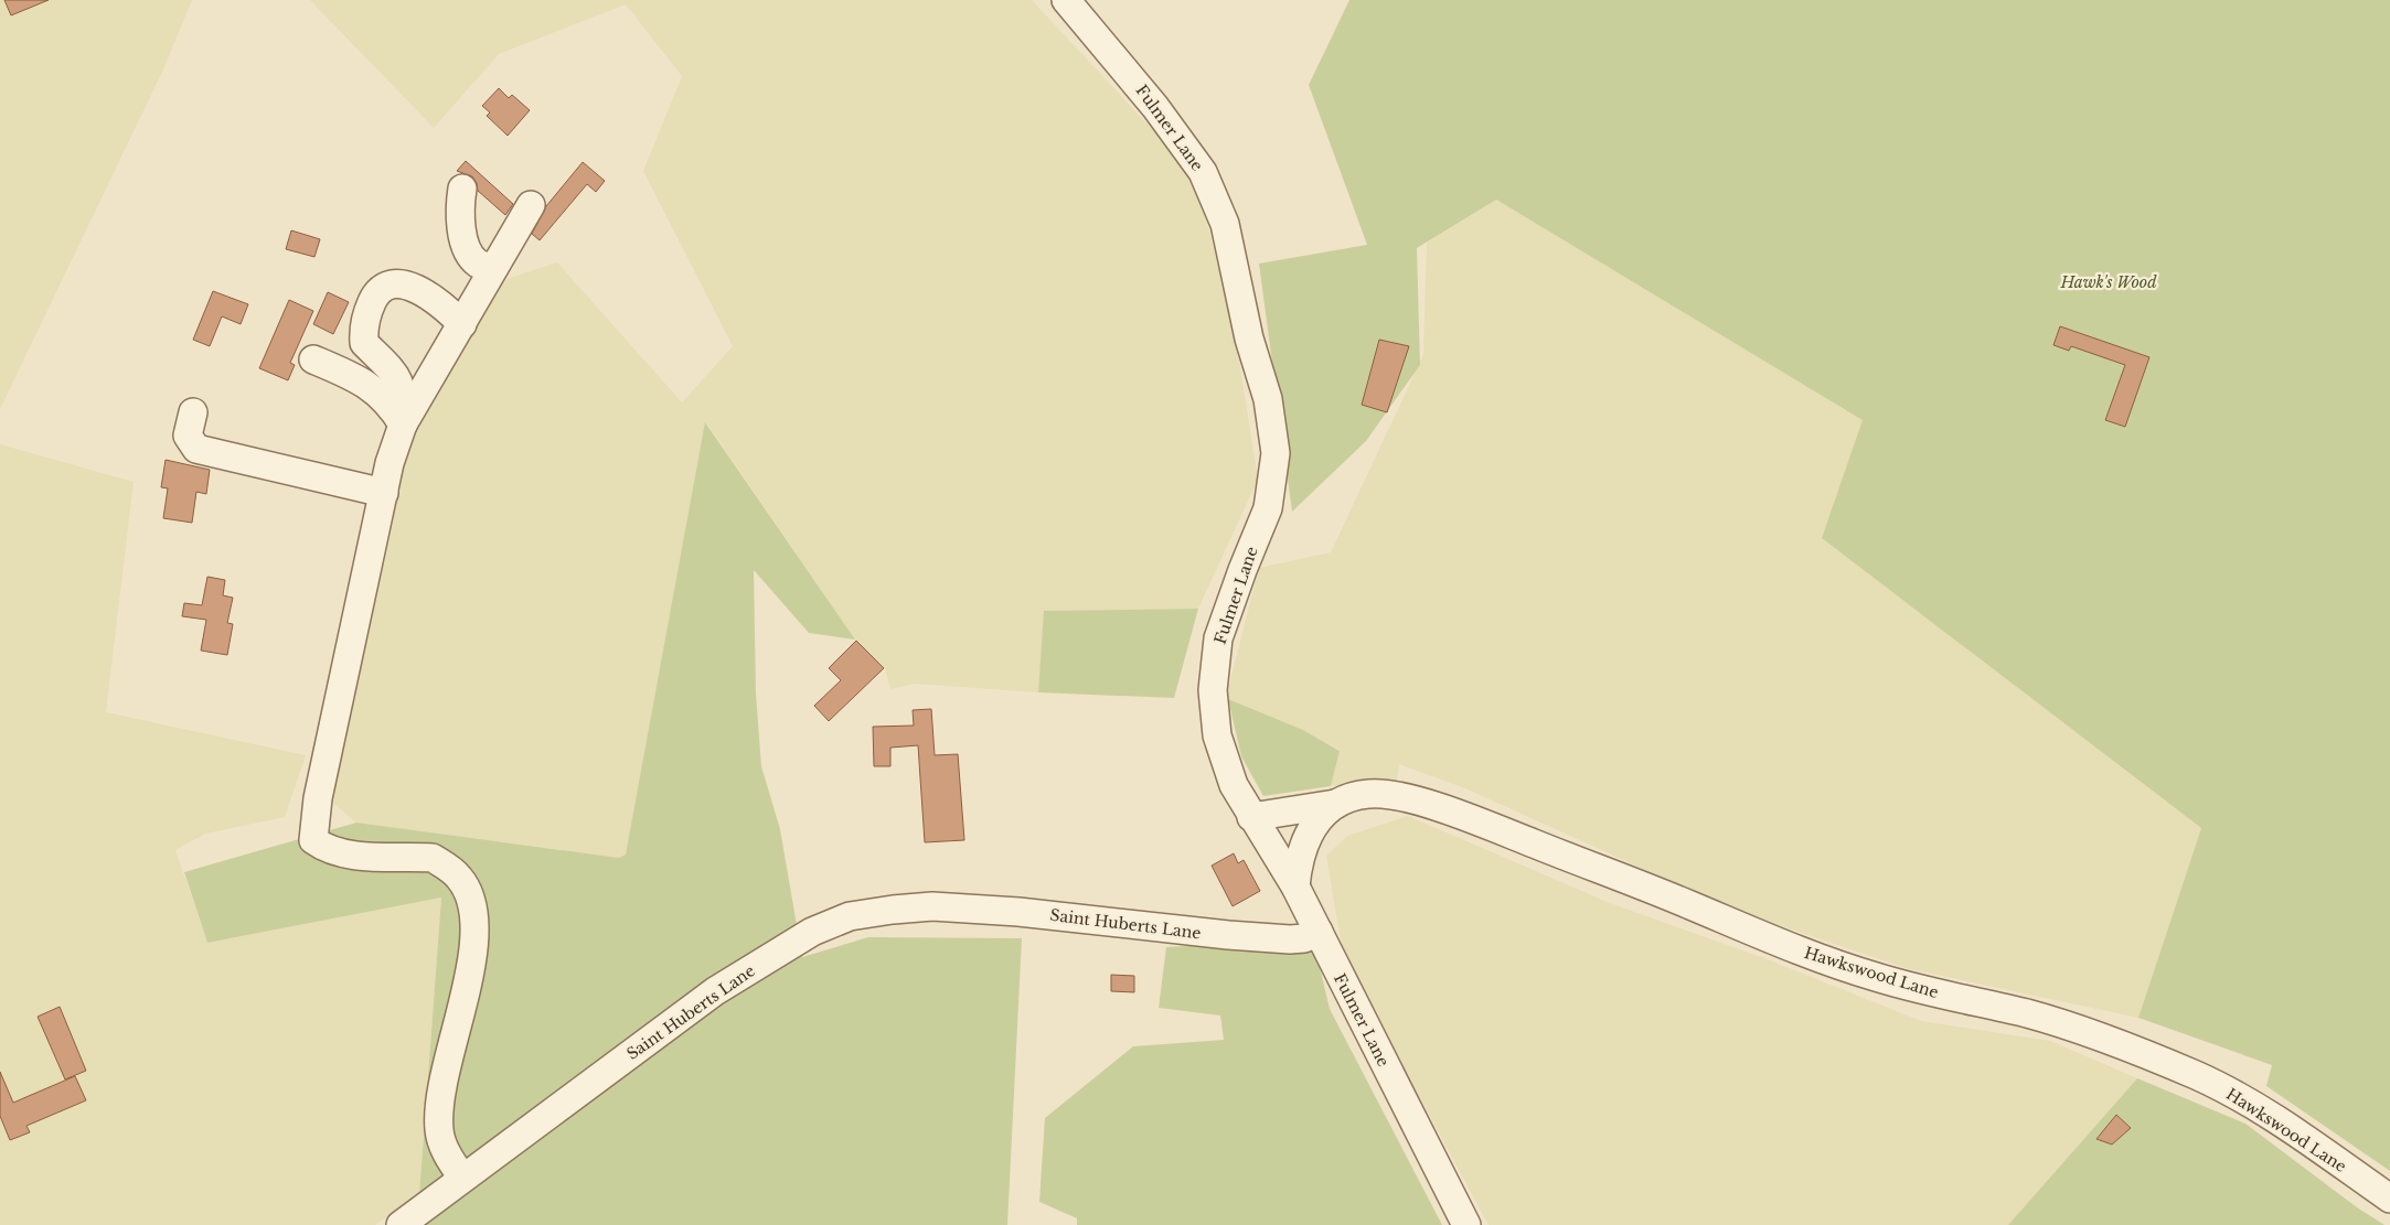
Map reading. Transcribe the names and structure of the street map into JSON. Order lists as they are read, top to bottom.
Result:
{
  "streets": {
    "street": ["Fulmer Lane", "Saint Huberts Lane", "Hawkswood Lane"]
  },
  "crossings": [
    ["Fulmer Lane", "Saint Huberts Lane"],
    ["Fulmer Lane", "Hawkswood Lane"]
  ],
  "parks": ["Hawk's Wood"]
}
